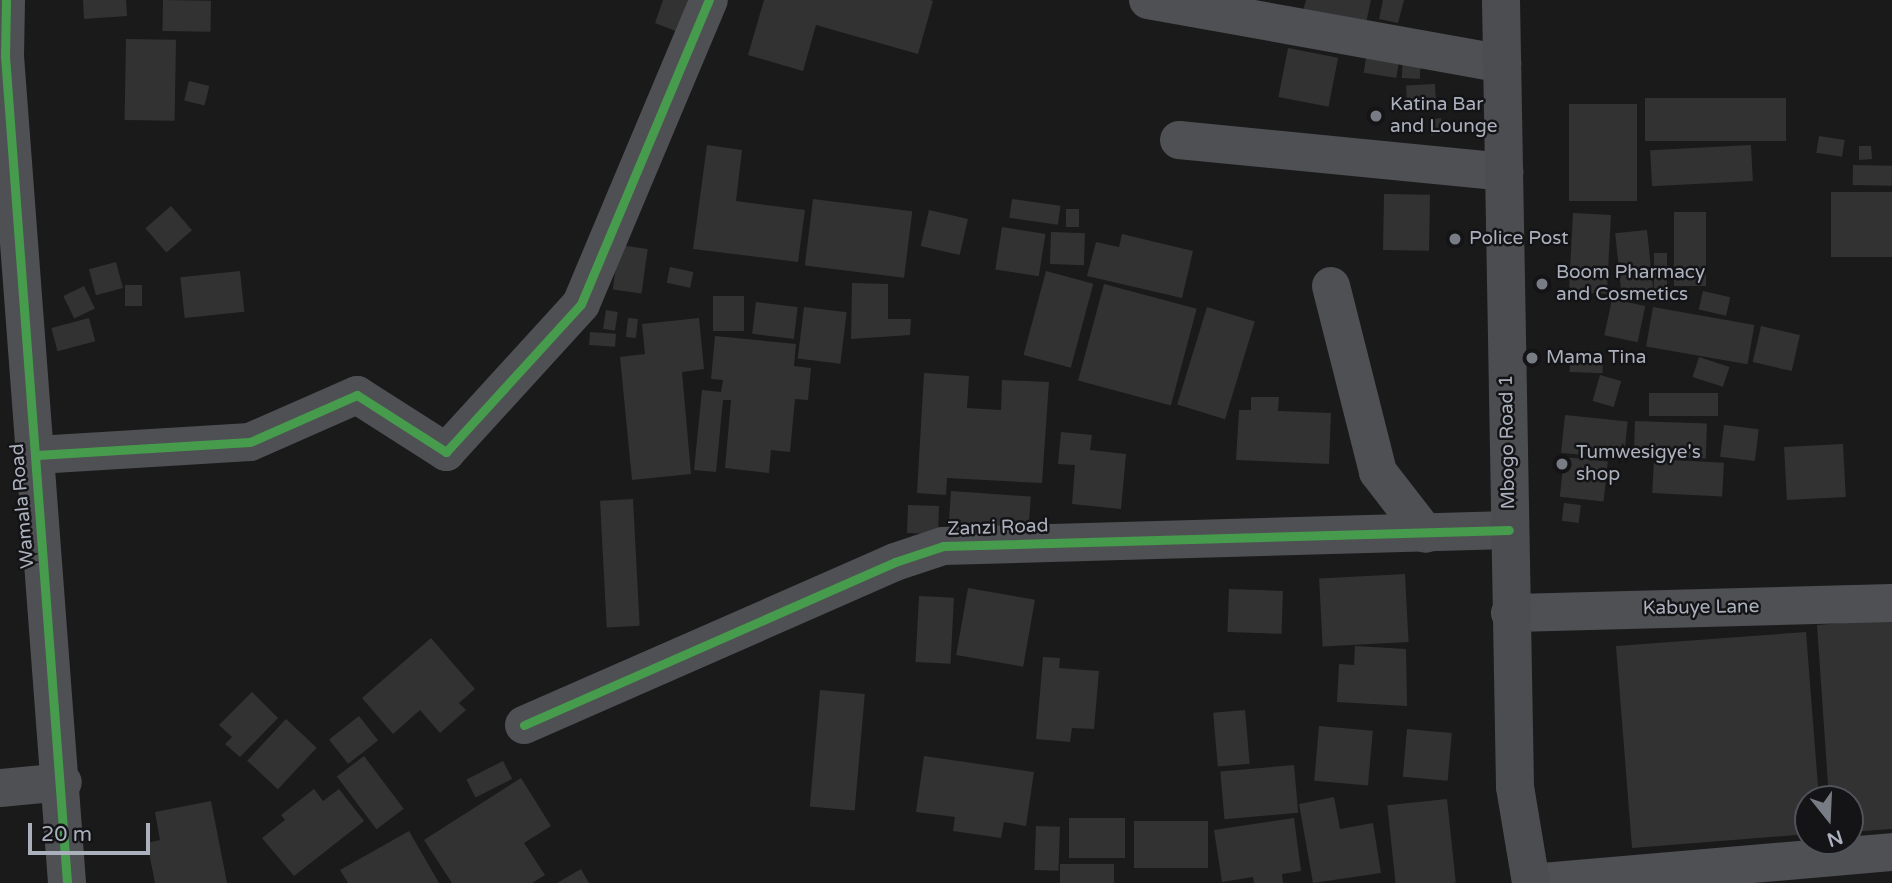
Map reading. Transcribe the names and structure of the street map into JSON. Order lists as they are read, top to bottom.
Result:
{
  "streets": {
    "main road": ["Mbogo Road 1"],
    "street": ["Wamala Road", "Zanzi Road", "Kabuye Lane"]
  },
  "crossings": [
    ["Mbogo Road 1", "Zanzi Road"],
    ["Mbogo Road 1", "Kabuye Lane"]
  ],
  "places": [
    "Katina Bar and Lounge",
    "Police Post",
    "Boom Pharmacy and Cosmetics",
    "Mama Tina",
    "Tumwesigye's shop"
  ],
  "scale_bar": "20 m",
  "north": "bottom"
}
